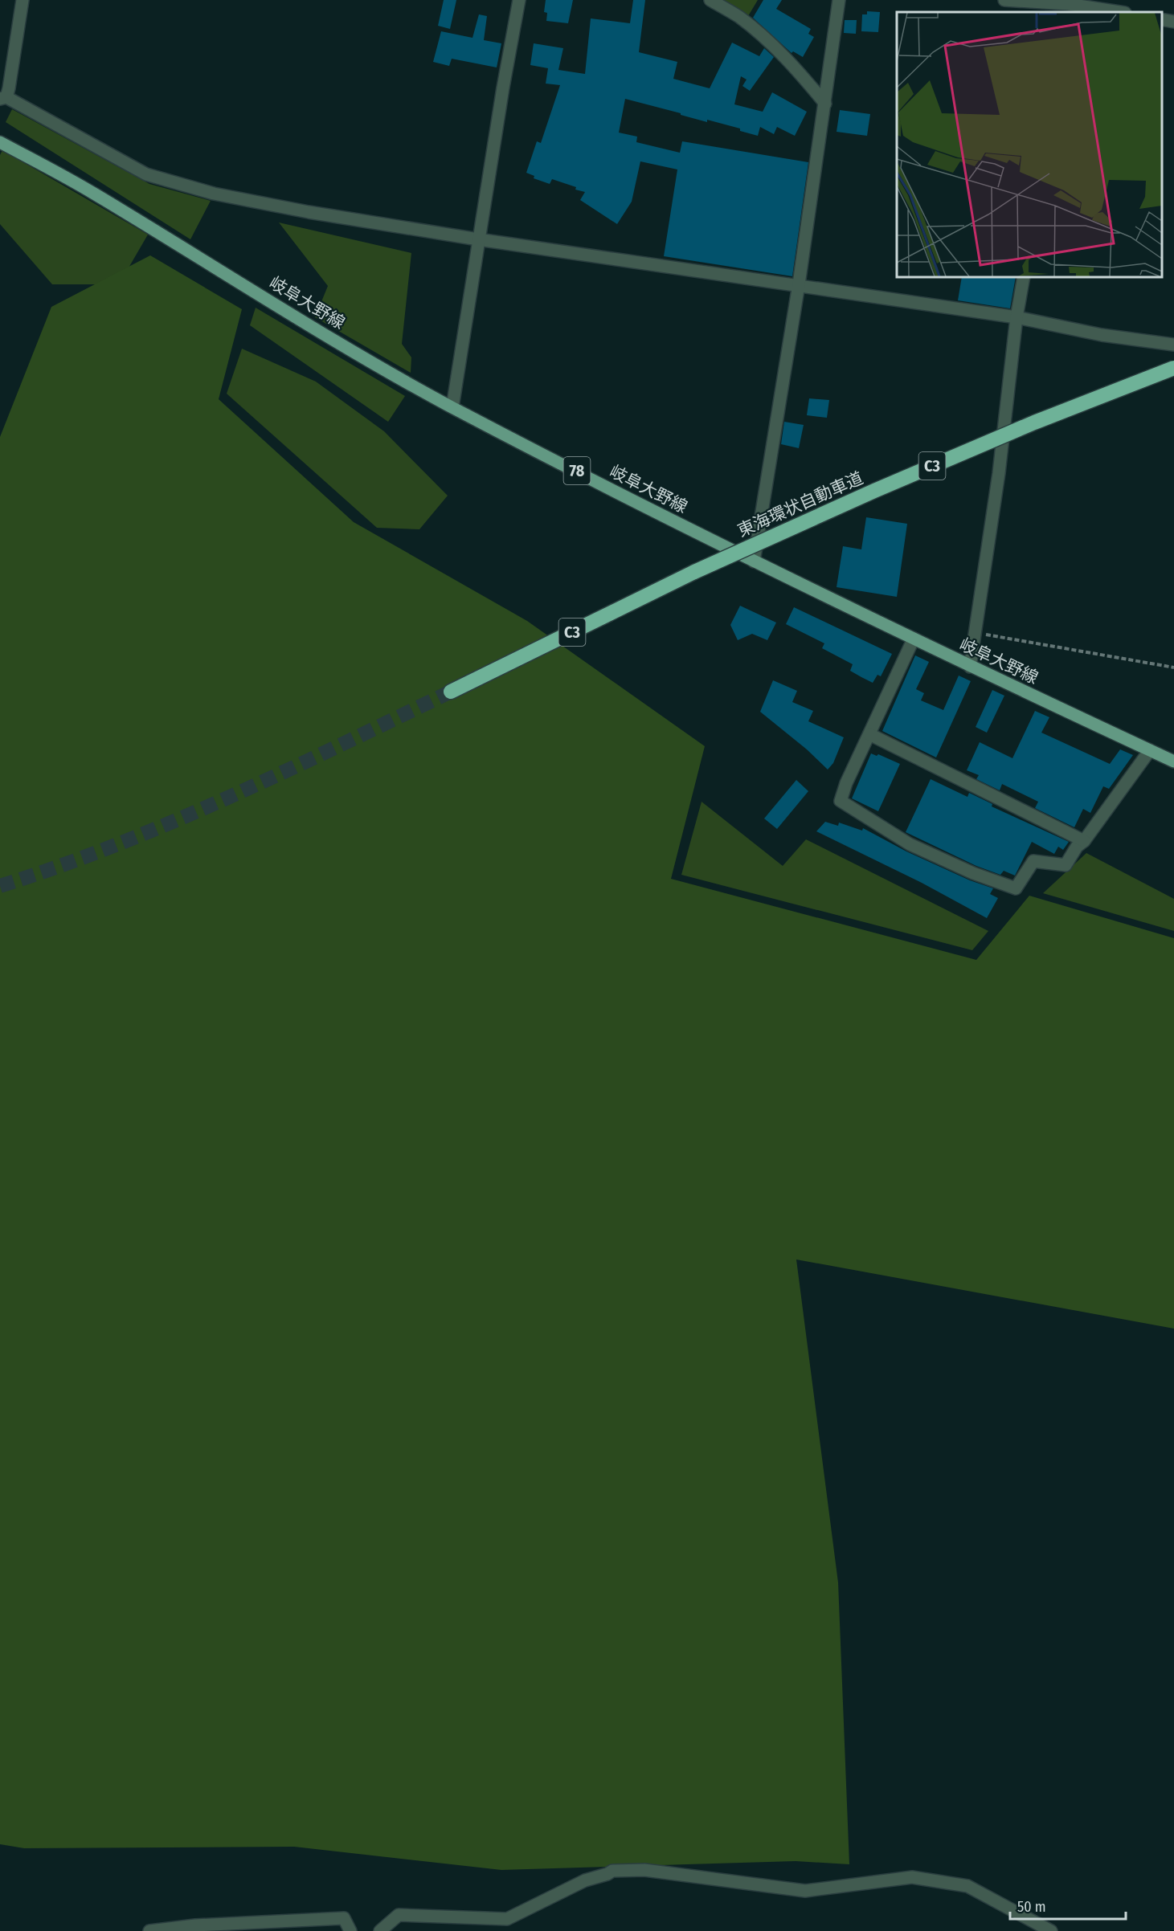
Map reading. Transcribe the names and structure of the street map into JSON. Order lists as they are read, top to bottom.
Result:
{
  "streets": {
    "highway": ["C3", "東海環状自動車道"],
    "main road": ["岐阜大野線", "78"]
  },
  "scale_bar": "50 m"
}
